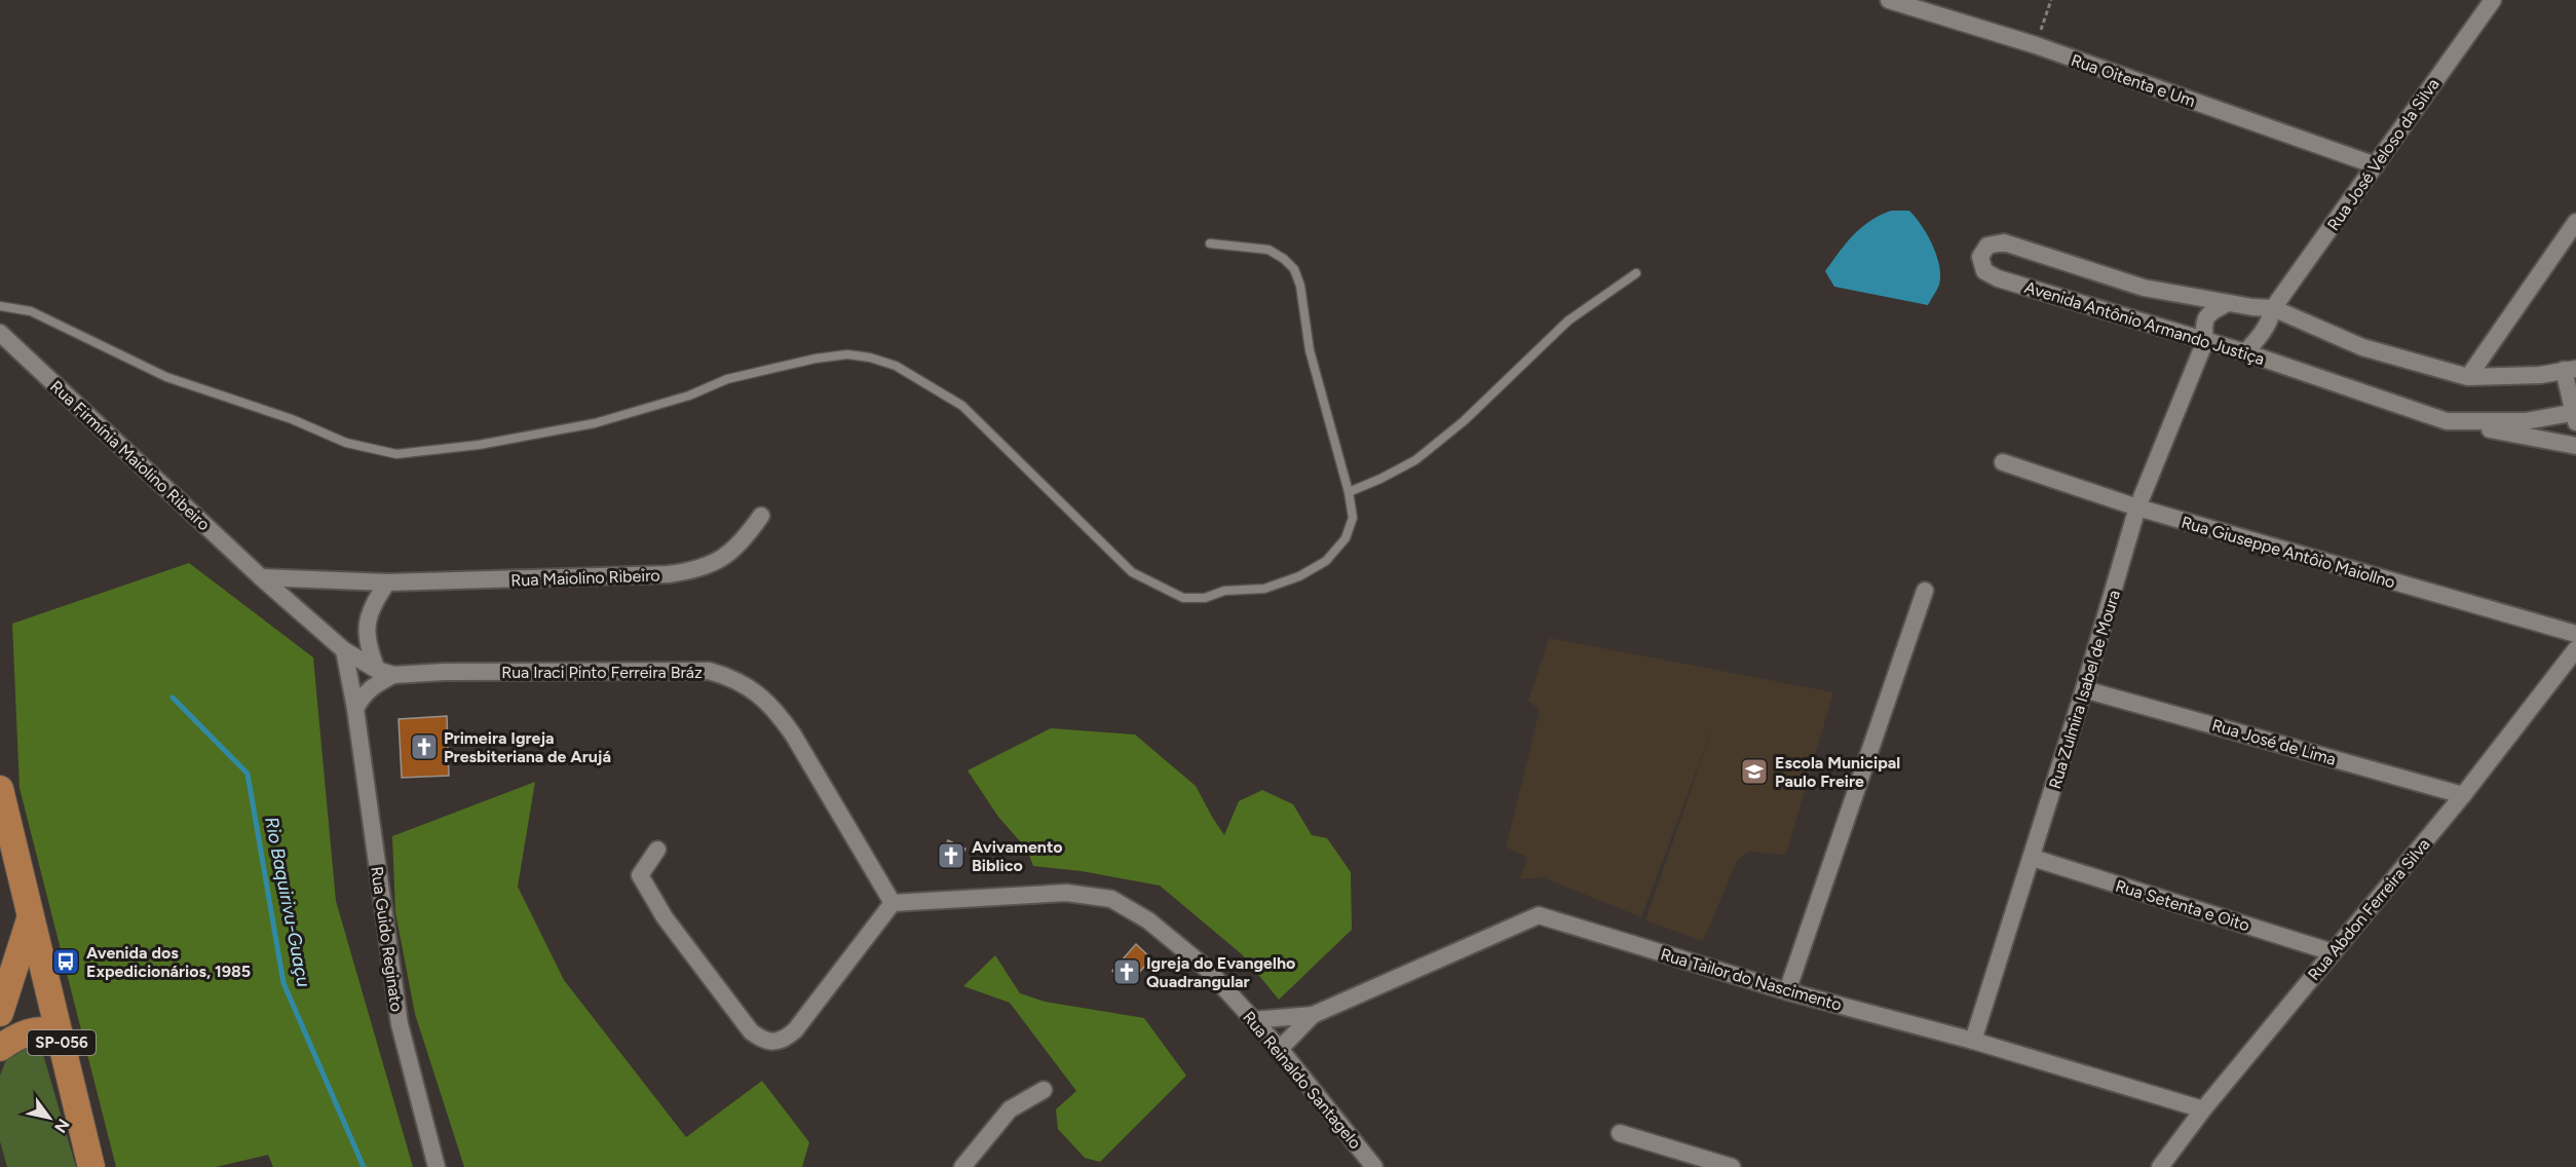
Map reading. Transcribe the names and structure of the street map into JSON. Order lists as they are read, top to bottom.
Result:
{
  "streets": {
    "main road": ["SP-056"],
    "street": [
      "Rua Oitenta e Um",
      "Rua José Veloso da Silva",
      "Avenida Antônio Armando Justiça",
      "Rua Firmínia Maiolino Ribeiro",
      "Rua Giuseppe Antôio Maiollno",
      "Rua Maiolino Ribeiro",
      "Rua Iraci Pinto Ferreira Bráz",
      "Rua Zulmira Isabel de Moura",
      "Rua José de Lima",
      "Rua Setenta e Oito",
      "Rua Abdon Ferreira Silva",
      "Rua Guido Reginato",
      "Rua Tailor do Nascimento",
      "Rua Reinaldo Santagelo"
    ]
  },
  "crossings": [
    ["Rua Oitenta e Um", "Rua José Veloso da Silva"],
    ["Rua José Veloso da Silva", "Avenida Antônio Armando Justiça"],
    ["Avenida Antônio Armando Justiça", "Rua Zulmira Isabel de Moura"],
    ["Rua Firmínia Maiolino Ribeiro", "Rua Maiolino Ribeiro"],
    ["Rua Giuseppe Antôio Maiollno", "Rua Zulmira Isabel de Moura"],
    ["Rua Iraci Pinto Ferreira Bráz", "Rua Reinaldo Santagelo"],
    ["Rua Zulmira Isabel de Moura", "Rua José de Lima"],
    ["Rua Zulmira Isabel de Moura", "Rua Setenta e Oito"],
    ["Rua Zulmira Isabel de Moura", "Rua Tailor do Nascimento"],
    ["Rua José de Lima", "Rua Abdon Ferreira Silva"],
    ["Rua Setenta e Oito", "Rua Abdon Ferreira Silva"],
    ["Rua Abdon Ferreira Silva", "Rua Tailor do Nascimento"],
    ["Rua Tailor do Nascimento", "Rua Reinaldo Santagelo"]
  ],
  "water": ["Rio Baquirivu-Guaçu"],
  "places": {
    "church": ["Primeira Igreja Presbiteriana de Arujá", "Avivamento Biblico", "Igreja do Evangelho Quadrangular"],
    "school or university": ["Escola Municipal Paulo Freire"],
    "bus stop": ["Avenida dos Expedicionários, 1985"]
  },
  "north": "bottom right"
}
